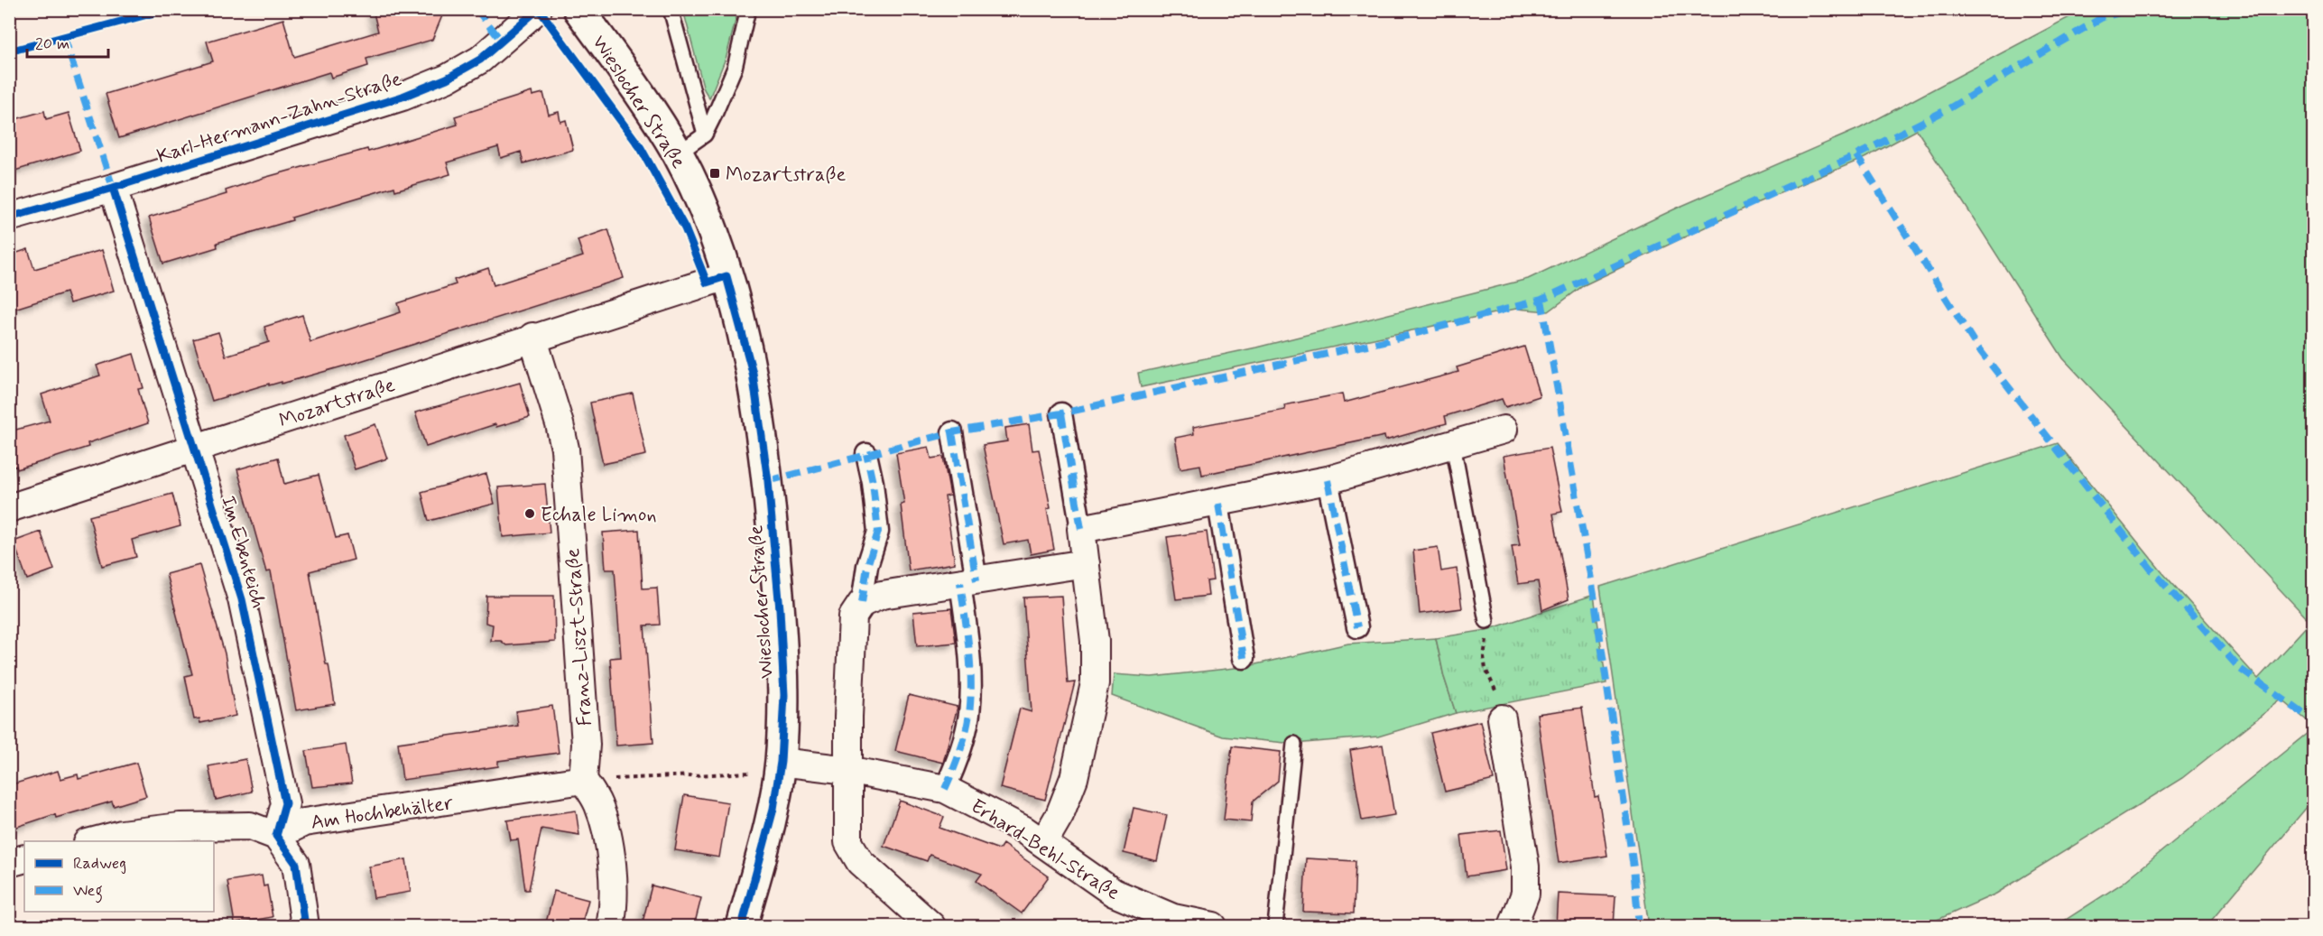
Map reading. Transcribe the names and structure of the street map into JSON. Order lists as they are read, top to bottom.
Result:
{
  "streets": {
    "main road": ["Wieslocher Straße"],
    "street": [
      "Karl-Hermann-Zahn-Straße",
      "Mozartstraße",
      "Im Ebenteich",
      "Franz-Liszt-Straße",
      "Am Hochbehälter",
      "Erhard-Behl-Straße"
    ]
  },
  "crossings": [
    ["Wieslocher Straße", "Mozartstraße"],
    ["Wieslocher Straße", "Erhard-Behl-Straße"],
    ["Karl-Hermann-Zahn-Straße", "Im Ebenteich"],
    ["Mozartstraße", "Im Ebenteich"],
    ["Mozartstraße", "Franz-Liszt-Straße"],
    ["Im Ebenteich", "Am Hochbehälter"],
    ["Franz-Liszt-Straße", "Am Hochbehälter"]
  ],
  "places": {
    "transit": ["Mozartstraße"],
    "other": ["Echale Limon"]
  },
  "legend": ["Radweg", "Weg"],
  "scale_bar": "20 m"
}
